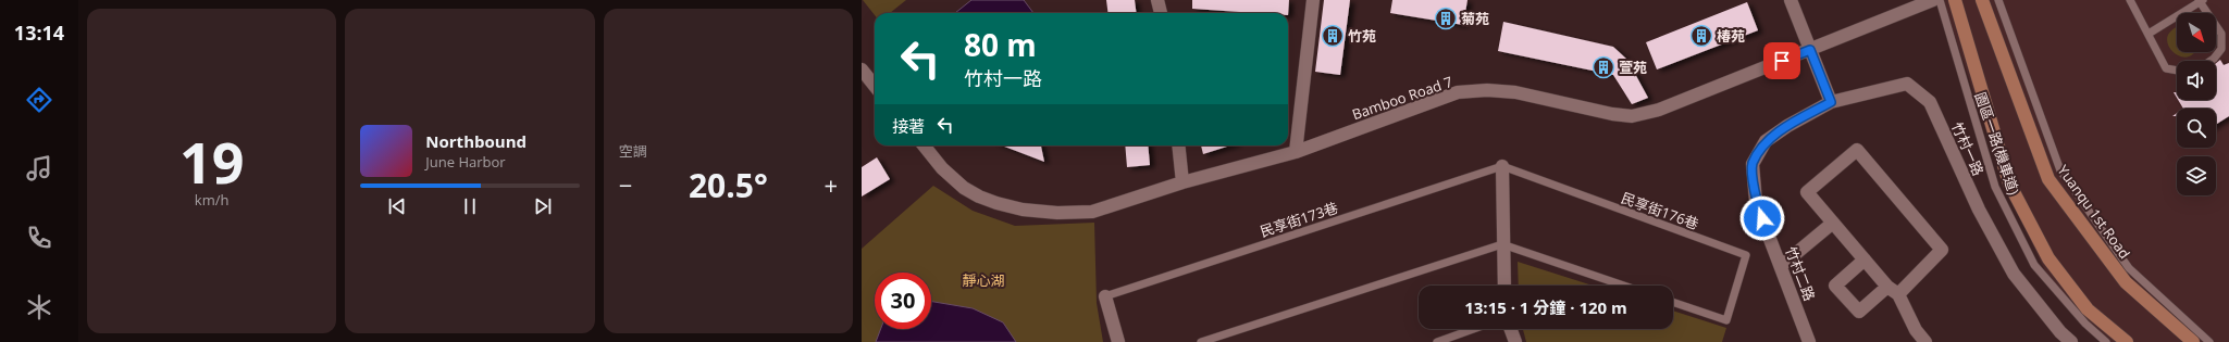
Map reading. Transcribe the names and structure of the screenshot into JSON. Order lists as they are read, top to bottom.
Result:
{
  "streets": {
    "street": [
      "Bamboo Road 7",
      "竹村一路",
      "Yuanqu 1st Road",
      "竹村二路"
    ],
    "lane": ["園區一路(機車道)", "民享街176巷", "民享街173巷"]
  },
  "crossings": [
    ["竹村一路", "竹村二路"],
    ["民享街176巷", "民享街173巷"]
  ],
  "parks": ["靜心湖"],
  "places": {
    "building": [
      "菊苑",
      "竹苑",
      "椿苑",
      "萱苑"
    ]
  },
  "north": "bottom right",
  "page": {
    "tabs": "13:14",
    "tile": [
      ["19", "km/h"],
      "空調"
    ],
    "turn": ["80 m", "竹村一路"],
    "then": "接著",
    "song": ["Northbound", "June Harbor"],
    "heat": ["−", "20.5°", "+"],
    "limit": "30",
    "trip": "13:15 · 1 分鐘 · 120 m"
  }
}
